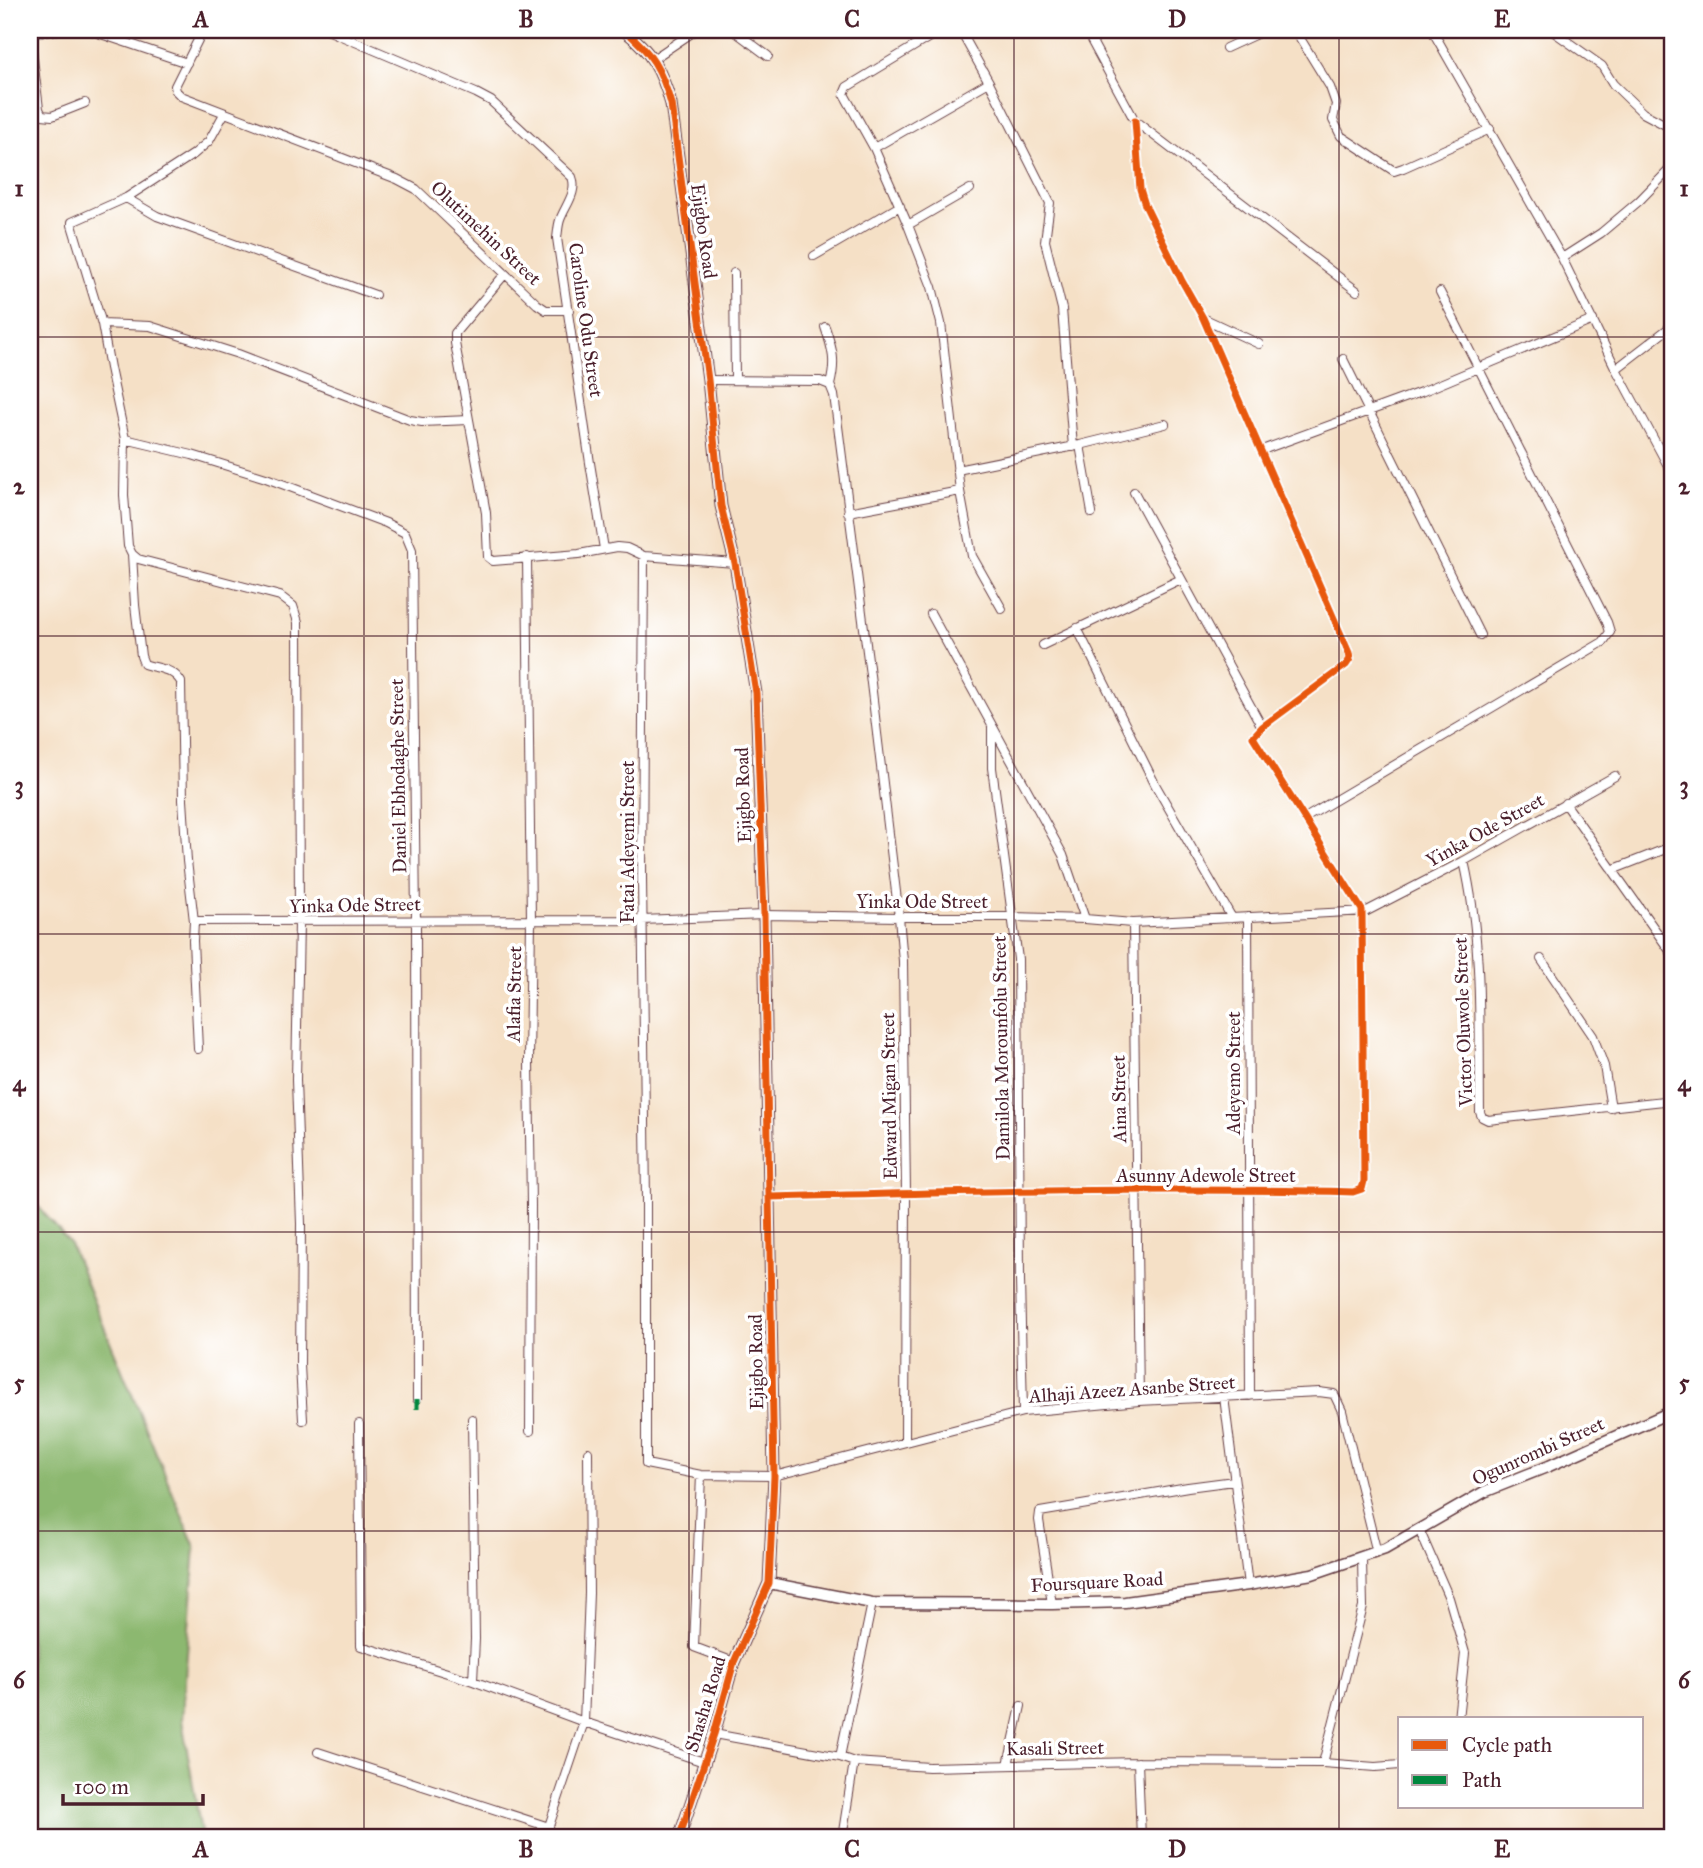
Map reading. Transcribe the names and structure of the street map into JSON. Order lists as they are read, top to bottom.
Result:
{
  "streets": {
    "street": [
      "Ejigbo Road",
      "Olutimehin Street",
      "Caroline Odu Street",
      "Daniel Ebhodaghe Street",
      "Yinka Ode Street",
      "Fatai Adeyemi Street",
      "Alafia Street",
      "Victor Oluwole Street",
      "Damilola Morounfolu Street",
      "Adeyemo Street",
      "Edward Migan Street",
      "Aina Street",
      "Asunny Adewole Street",
      "Alhaji Azeez Asanbe Street",
      "Ogunrombi Street",
      "Foursquare Road",
      "Shasha Road",
      "Kasali Street"
    ]
  },
  "crossings": [
    ["Ejigbo Road", "Yinka Ode Street"],
    ["Ejigbo Road", "Fatai Adeyemi Street"],
    ["Ejigbo Road", "Asunny Adewole Street"],
    ["Ejigbo Road", "Alhaji Azeez Asanbe Street"],
    ["Ejigbo Road", "Foursquare Road"],
    ["Ejigbo Road", "Shasha Road"],
    ["Olutimehin Street", "Caroline Odu Street"],
    ["Daniel Ebhodaghe Street", "Yinka Ode Street"],
    ["Yinka Ode Street", "Fatai Adeyemi Street"],
    ["Yinka Ode Street", "Alafia Street"],
    ["Yinka Ode Street", "Victor Oluwole Street"],
    ["Yinka Ode Street", "Damilola Morounfolu Street"],
    ["Yinka Ode Street", "Adeyemo Street"],
    ["Yinka Ode Street", "Edward Migan Street"],
    ["Yinka Ode Street", "Aina Street"],
    ["Yinka Ode Street", "Asunny Adewole Street"],
    ["Fatai Adeyemi Street", "Alhaji Azeez Asanbe Street"],
    ["Damilola Morounfolu Street", "Asunny Adewole Street"],
    ["Damilola Morounfolu Street", "Alhaji Azeez Asanbe Street"],
    ["Adeyemo Street", "Asunny Adewole Street"],
    ["Adeyemo Street", "Alhaji Azeez Asanbe Street"],
    ["Edward Migan Street", "Asunny Adewole Street"],
    ["Edward Migan Street", "Alhaji Azeez Asanbe Street"],
    ["Aina Street", "Asunny Adewole Street"],
    ["Aina Street", "Alhaji Azeez Asanbe Street"],
    ["Alhaji Azeez Asanbe Street", "Foursquare Road"],
    ["Ogunrombi Street", "Foursquare Road"],
    ["Foursquare Road", "Shasha Road"],
    ["Shasha Road", "Kasali Street"]
  ],
  "legend": ["Cycle path", "Path"],
  "scale_bar": "100 m",
  "grid": {
    "columns": [
      "A",
      "B",
      "C",
      "D",
      "E"
    ],
    "rows": [
      "1",
      "2",
      "3",
      "4",
      "5",
      "6"
    ]
  }
}
